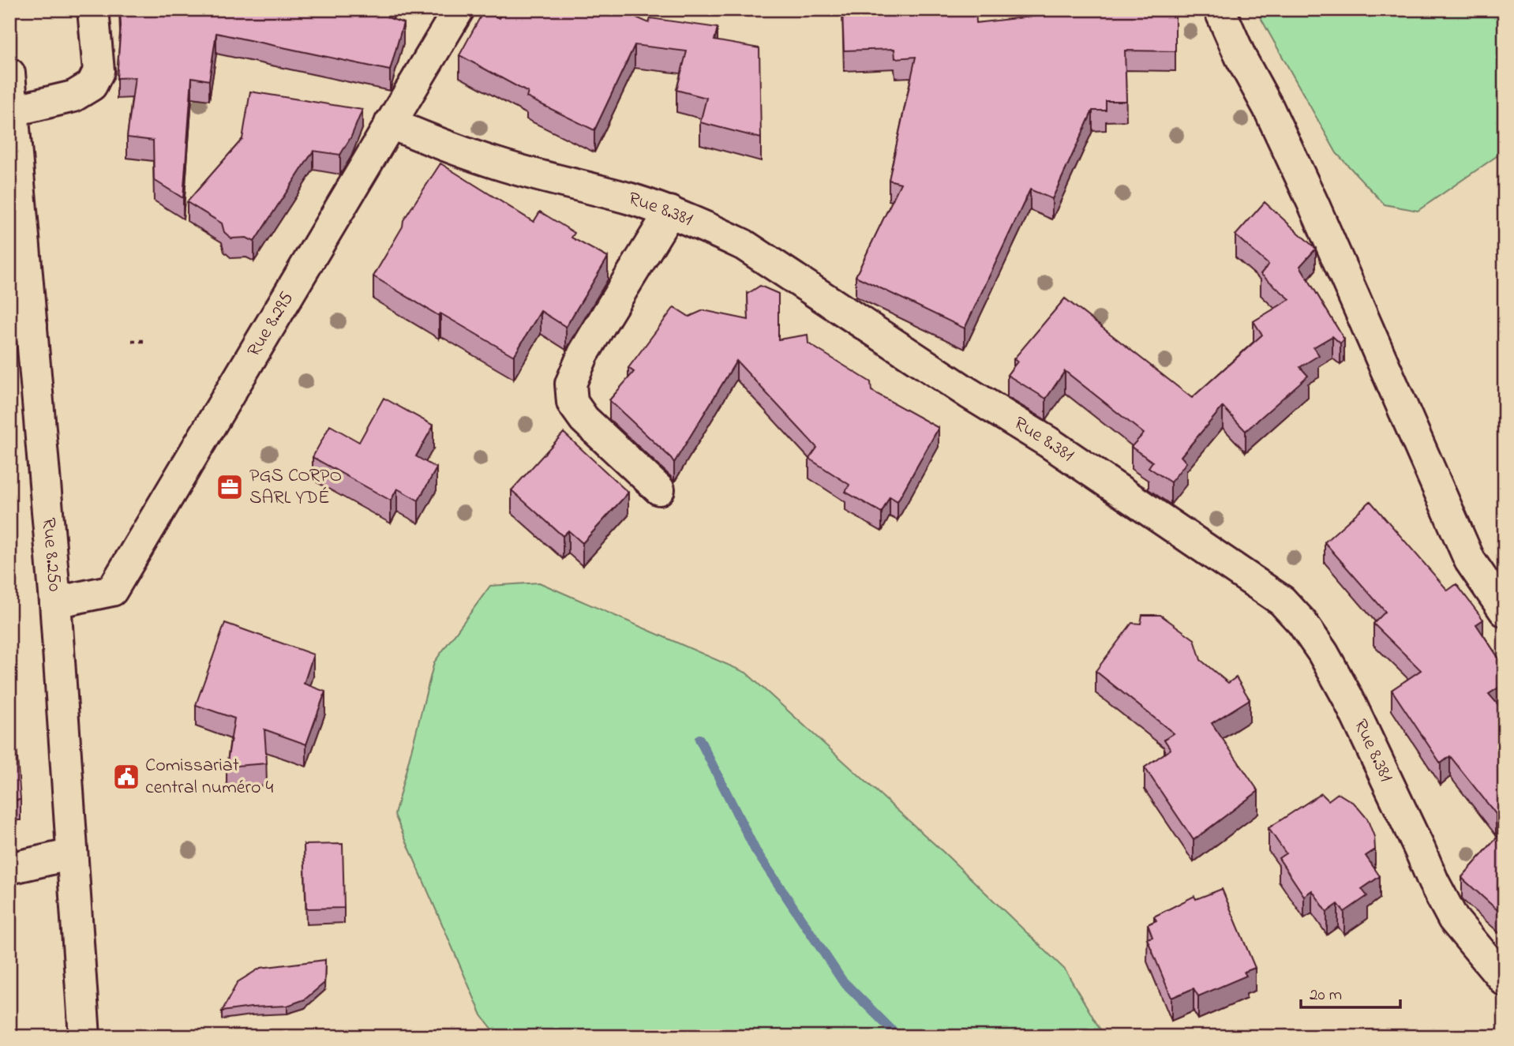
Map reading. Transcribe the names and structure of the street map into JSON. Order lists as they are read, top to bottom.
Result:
{
  "streets": {
    "main road": ["Rue 8.381", "Rue 8.295", "Rue 8.250"]
  },
  "crossings": [
    ["Rue 8.381", "Rue 8.295"],
    ["Rue 8.295", "Rue 8.250"]
  ],
  "places": {
    "office": ["PGS CORPO SARL YDÉ"],
    "public building": ["Comissariat central numéro 4"]
  },
  "scale_bar": "20 m"
}
